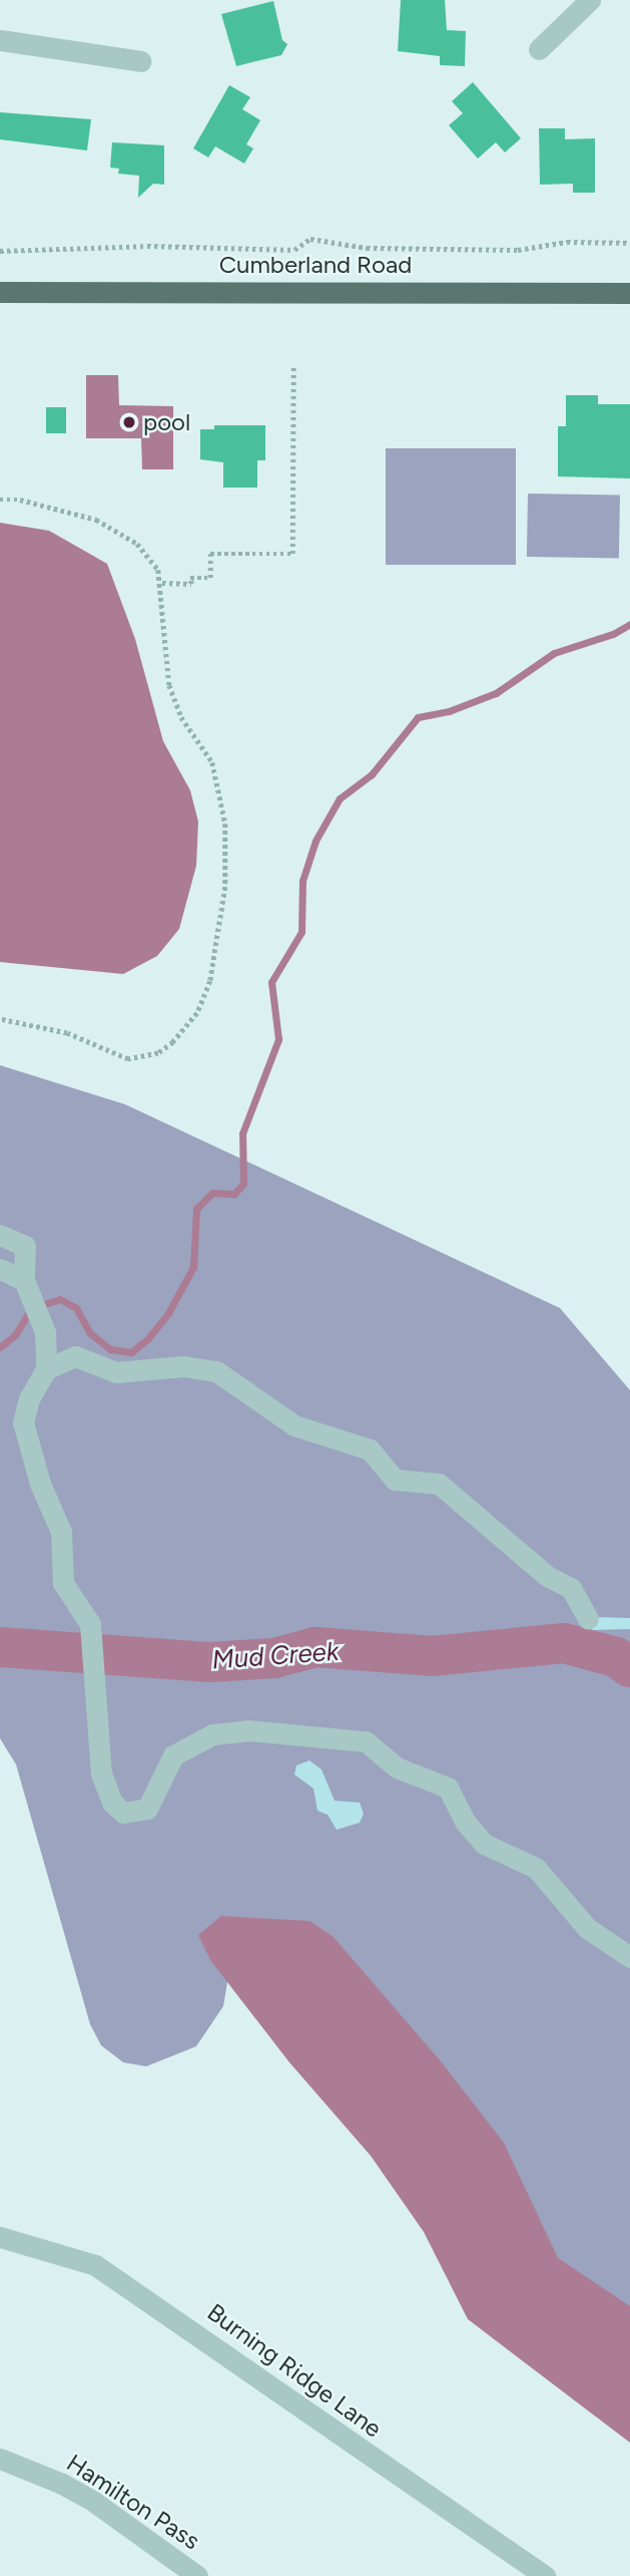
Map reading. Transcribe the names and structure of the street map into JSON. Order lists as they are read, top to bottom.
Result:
{
  "streets": {
    "main road": ["Cumberland Road"],
    "street": ["Burning Ridge Lane", "Hamilton Pass"]
  },
  "water": ["Mud Creek"],
  "places": ["pool"]
}
